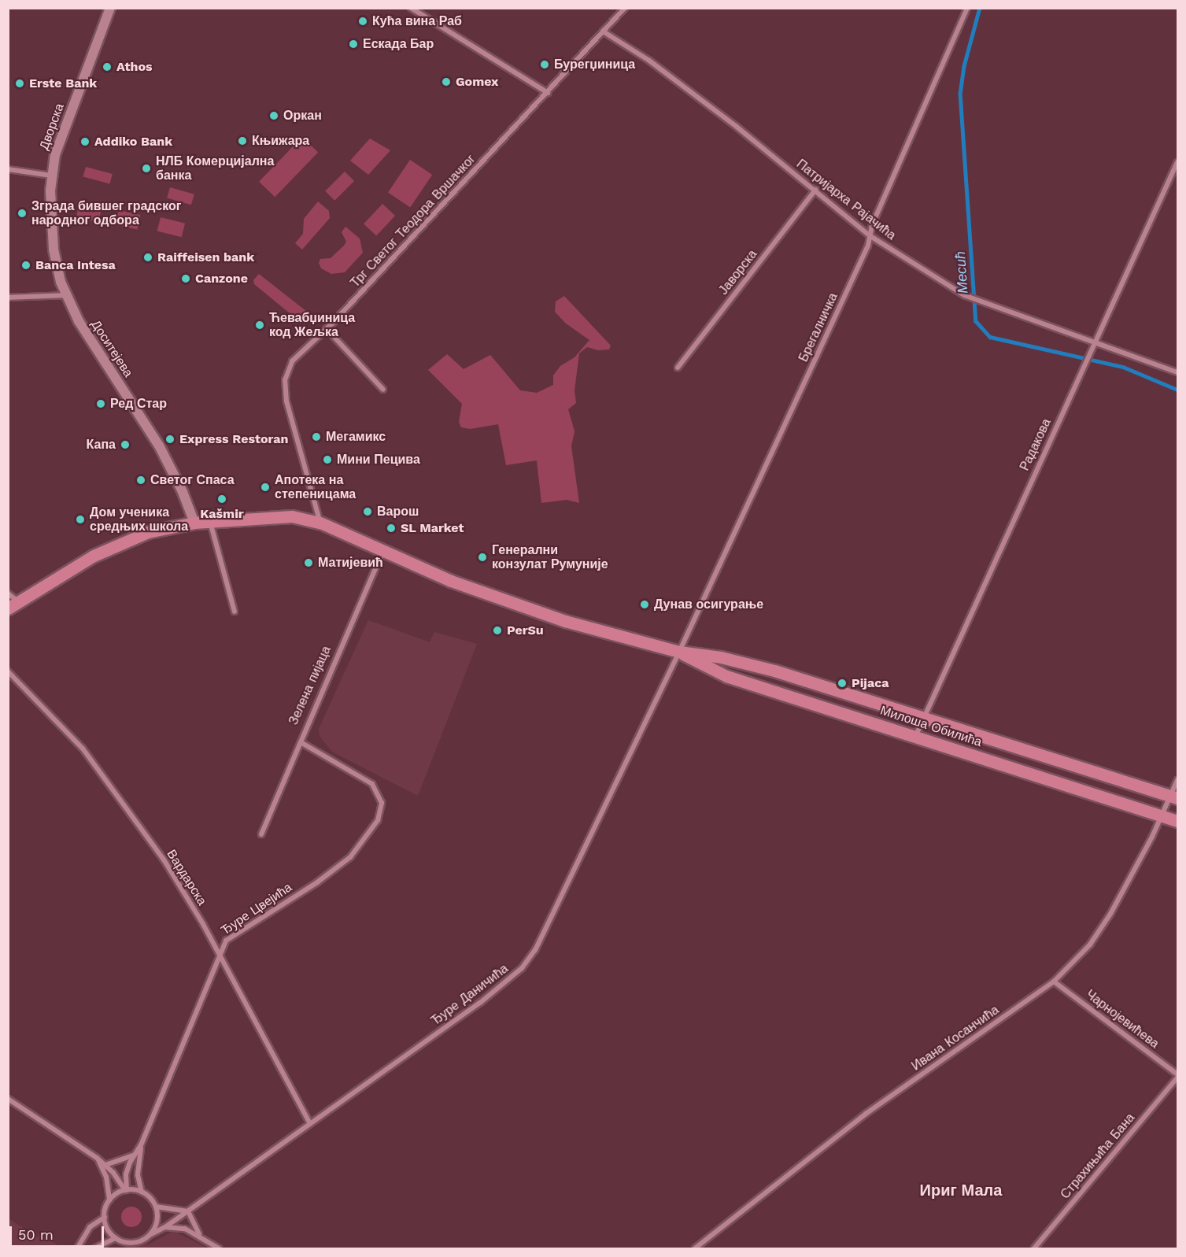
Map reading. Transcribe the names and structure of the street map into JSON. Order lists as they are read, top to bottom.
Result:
{
  "streets": {
    "main road": ["Дворска", "Доситејева", "Милоша Обилића"],
    "street": [
      "Патријарха Рајачића",
      "Трг Светог Теодора Вршачког",
      "Јаворска",
      "Брегалничка",
      "Радакова",
      "Зелена пијаца",
      "Вардарска",
      "Ђуре Цвејића",
      "Ђуре Даничића",
      "Чарнојевићева",
      "Ивана Косанчића",
      "Страхињића Бана"
    ]
  },
  "crossings": [
    ["Дворска", "Доситејева"],
    ["Патријарха Рајачића", "Трг Светог Теодора Вршачког"],
    ["Патријарха Рајачића", "Јаворска"],
    ["Патријарха Рајачића", "Брегалничка"],
    ["Патријарха Рајачића", "Радакова"],
    ["Брегалничка", "Милоша Обилића"],
    ["Брегалничка", "Ђуре Даничића"],
    ["Радакова", "Милоша Обилића"],
    ["Зелена пијаца", "Милоша Обилића"],
    ["Зелена пијаца", "Ђуре Цвејића"],
    ["Милоша Обилића", "Ђуре Даничића"],
    ["Милоша Обилића", "Ивана Косанчића"],
    ["Вардарска", "Ђуре Цвејића"],
    ["Вардарска", "Ђуре Даничића"],
    ["Ђуре Цвејића", "Ђуре Даничића"],
    ["Чарнојевићева", "Ивана Косанчића"],
    ["Чарнојевићева", "Страхињића Бана"]
  ],
  "districts": ["Ириг Мала"],
  "water": ["Месић"],
  "places": [
    "Кућа вина Раб",
    "Ескада Бар",
    "Бурегџиница",
    "Athos",
    "Gomex",
    "Erste Bank",
    "Оркан",
    "Књижара",
    "Addiko Bank",
    "НЛБ Комерцијална банка",
    "Зграда бившег градског народног одбора",
    "Raiffeisen bank",
    "Banca Intesa",
    "Canzone",
    "Ћевабџиница код Жељка",
    "Ред Стар",
    "Мегамикс",
    "Express Restoran",
    "Капа",
    "Мини Пецива",
    "Светог Спаса",
    "Апотека на степеницама",
    "Kašmir",
    "Варош",
    "Дом ученика средњих школа",
    "SL Market",
    "Генерални конзулат Румуније",
    "Матијевић",
    "Дунав осигурање",
    "PerSu",
    "Pijaca"
  ],
  "scale_bar": "50 m"
}
